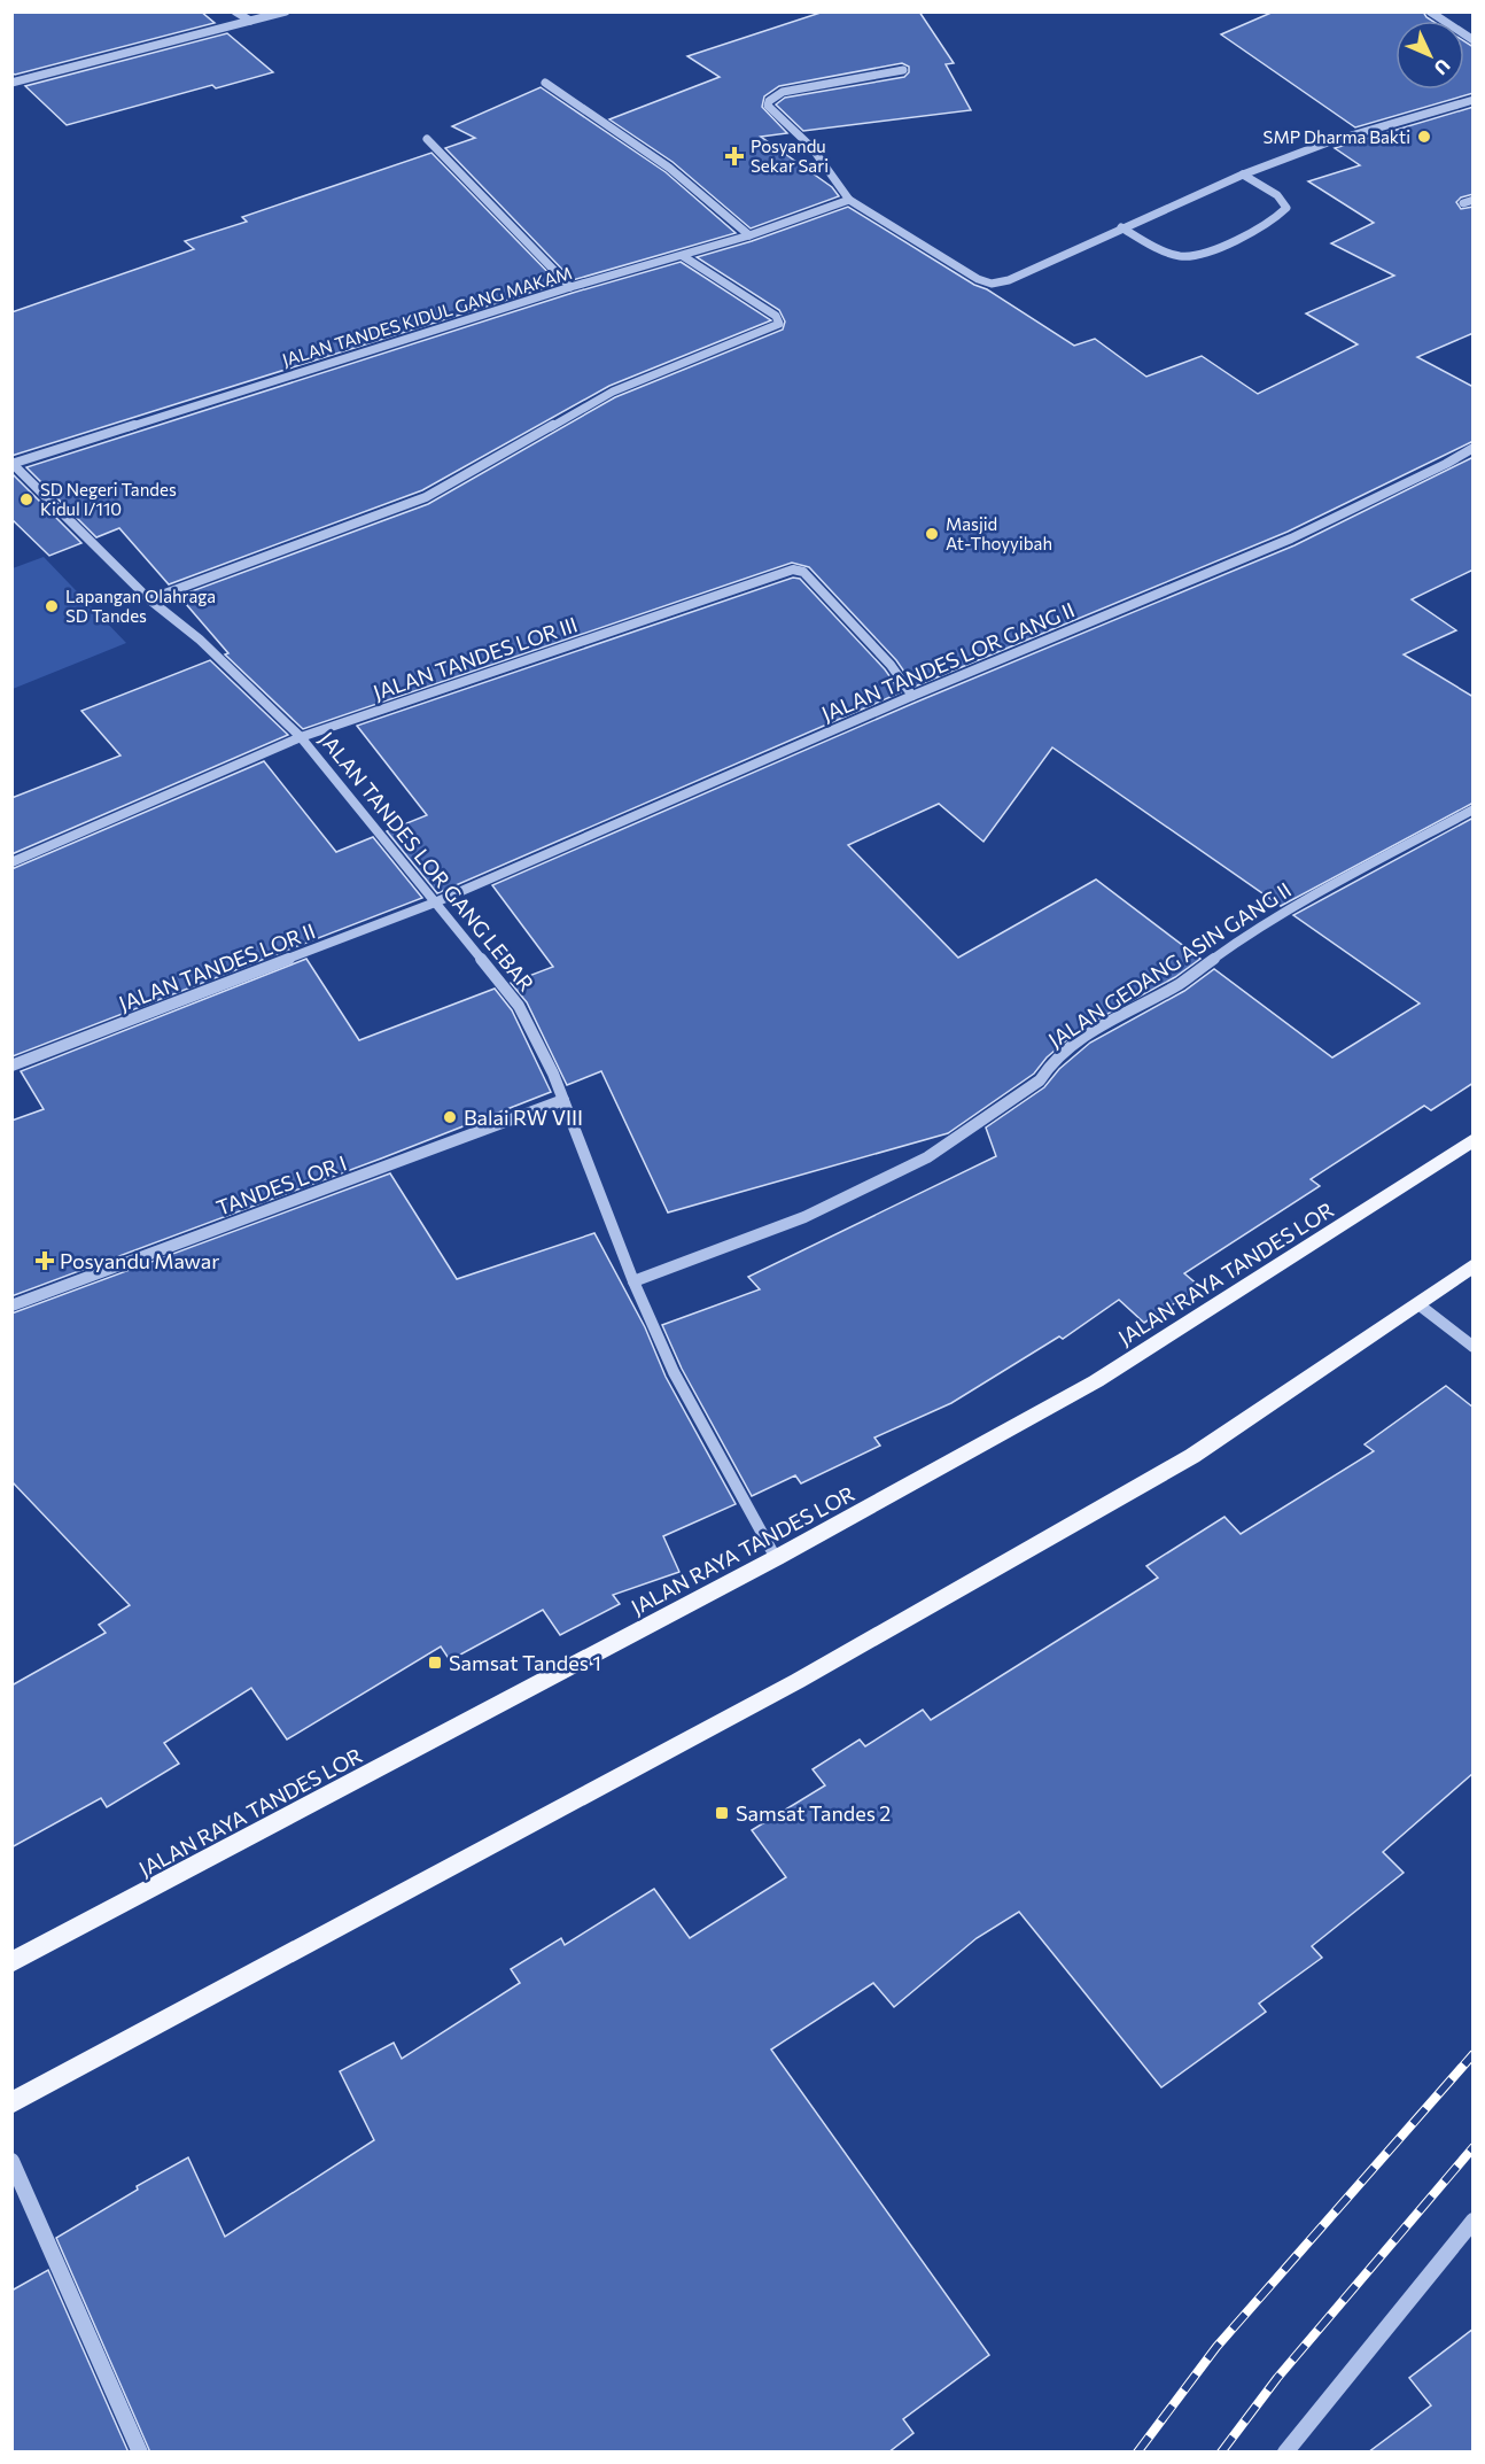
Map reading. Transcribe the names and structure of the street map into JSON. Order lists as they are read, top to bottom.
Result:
{
  "streets": {
    "main road": ["JALAN RAYA TANDES LOR"],
    "street": [
      "JALAN TANDES KIDUL GANG MAKAM",
      "JALAN TANDES LOR III",
      "JALAN TANDES LOR GANG II",
      "JALAN TANDES LOR GANG LEBAR",
      "JALAN GEDANG ASIN GANG II",
      "JALAN TANDES LOR II",
      "TANDES LOR I"
    ]
  },
  "crossings": [
    ["JALAN TANDES KIDUL GANG MAKAM", "JALAN TANDES LOR GANG LEBAR"],
    ["JALAN TANDES LOR III", "JALAN TANDES LOR GANG II"],
    ["JALAN TANDES LOR III", "JALAN TANDES LOR GANG LEBAR"],
    ["JALAN TANDES LOR GANG II", "JALAN TANDES LOR GANG LEBAR"],
    ["JALAN TANDES LOR GANG II", "JALAN TANDES LOR II"],
    ["JALAN TANDES LOR GANG LEBAR", "JALAN GEDANG ASIN GANG II"],
    ["JALAN TANDES LOR GANG LEBAR", "JALAN TANDES LOR II"],
    ["JALAN TANDES LOR GANG LEBAR", "TANDES LOR I"],
    ["JALAN TANDES LOR GANG LEBAR", "JALAN RAYA TANDES LOR"]
  ],
  "places": {
    "other": [
      "SMP Dharma Bakti",
      "SD Negeri Tandes Kidul I/110",
      "Masjid At-Thoyyibah",
      "Lapangan Olahraga SD Tandes",
      "Balai RW VIII"
    ],
    "health": ["Posyandu Sekar Sari", "Posyandu Mawar"],
    "transit": ["Samsat Tandes 1", "Samsat Tandes 2"]
  },
  "north": "bottom right"
}
